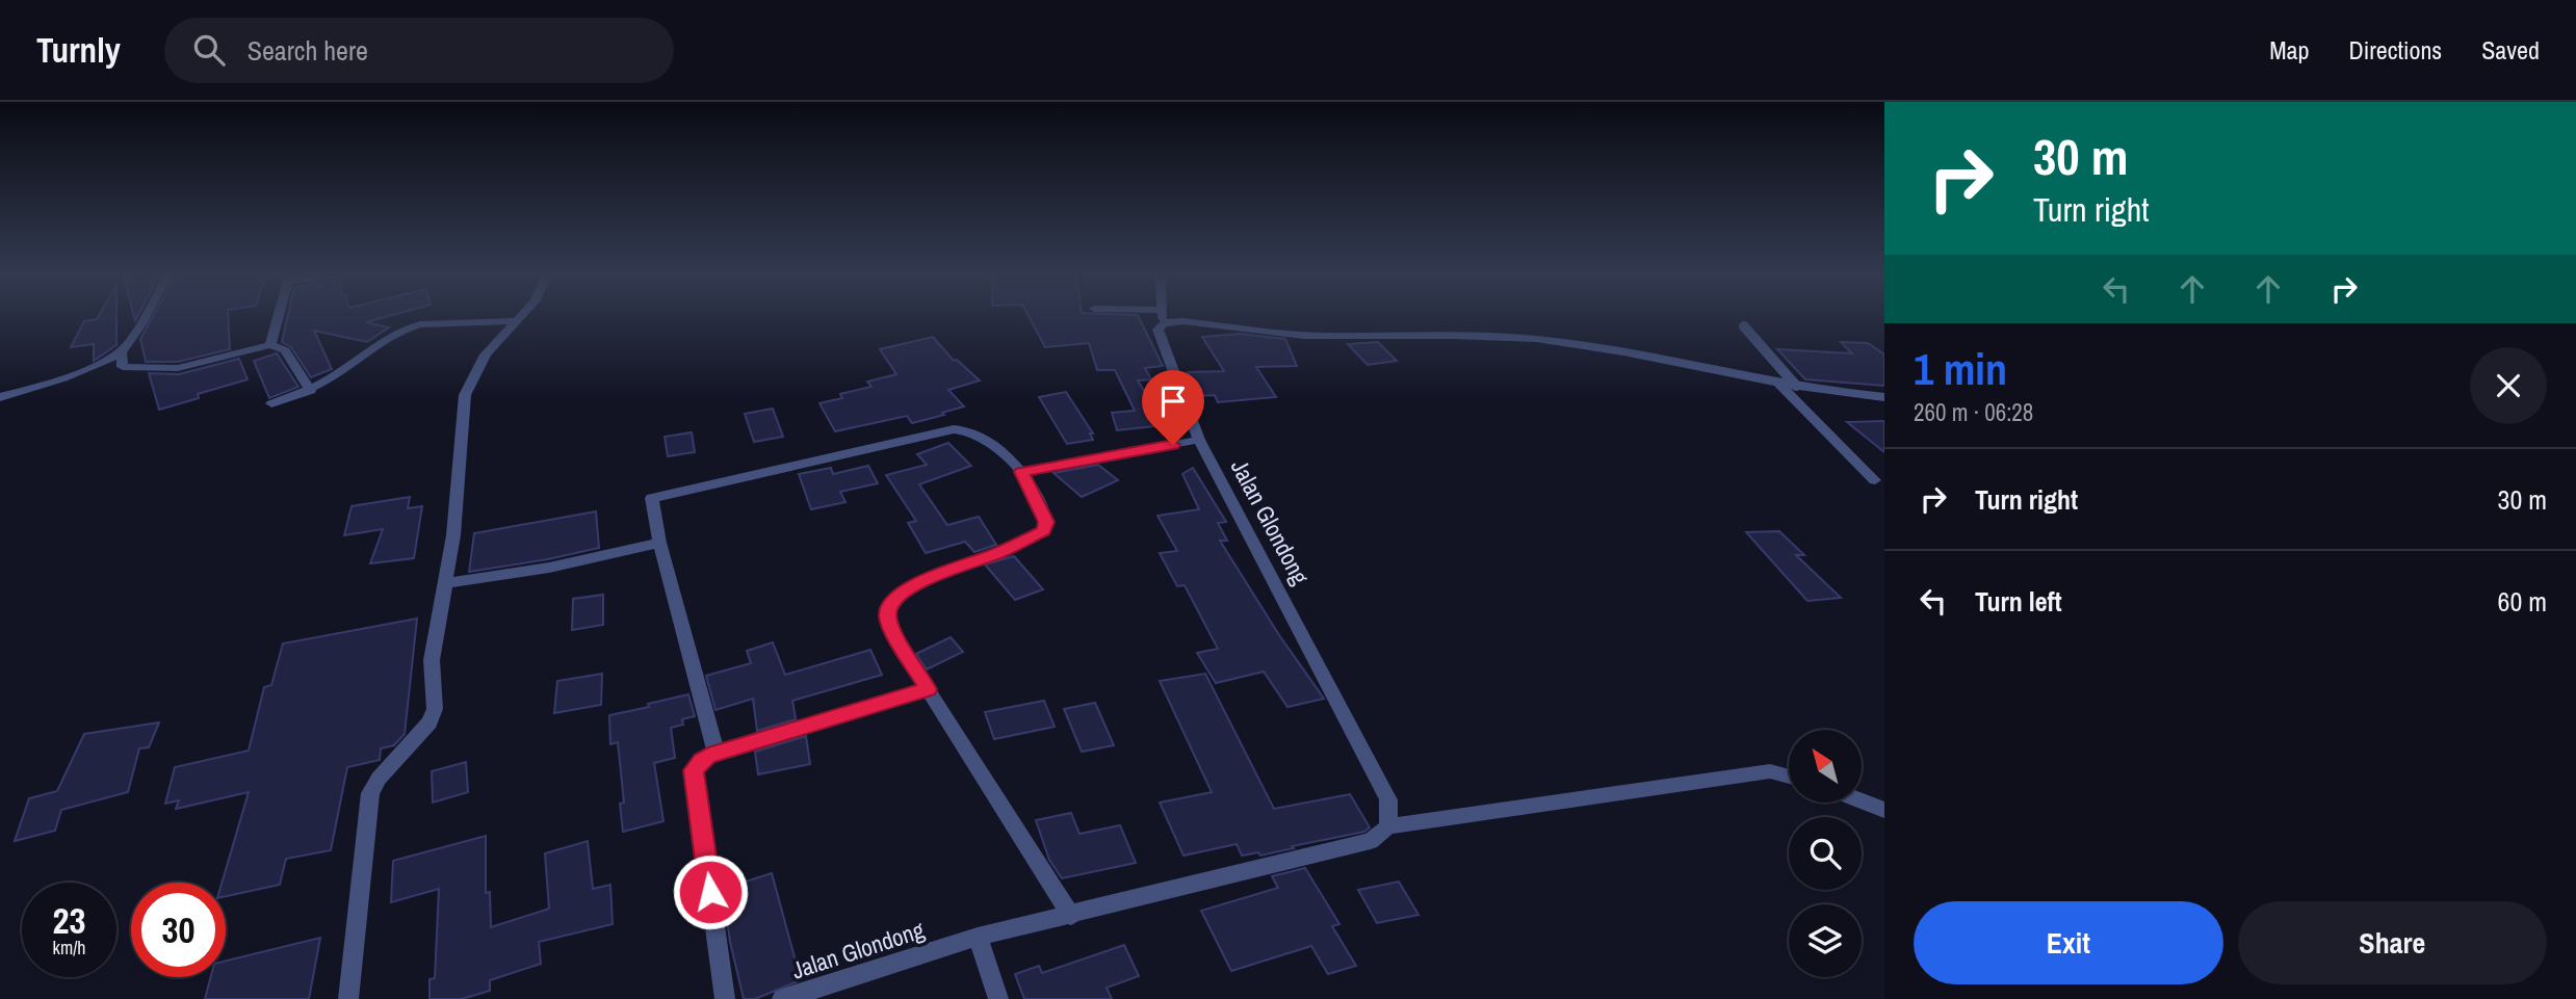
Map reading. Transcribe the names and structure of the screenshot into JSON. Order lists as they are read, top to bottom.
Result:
{
  "streets": {
    "street": ["Jalan Glondong"]
  },
  "north": "top left",
  "page": {
    "header": "Turnly",
    "search": "Search here",
    "nav": ["Map", "Directions", "Saved"],
    "turn": ["30 m", "Turn right"],
    "heading": ["1 min", "260 m · 06:28"],
    "list": [
      {
        "name": "Turn right",
        "value": "30 m"
      },
      {
        "name": "Turn left",
        "value": "60 m"
      }
    ],
    "speed": "23 km/h",
    "limit": "30",
    "buttons": ["Exit", "Share"]
  }
}
